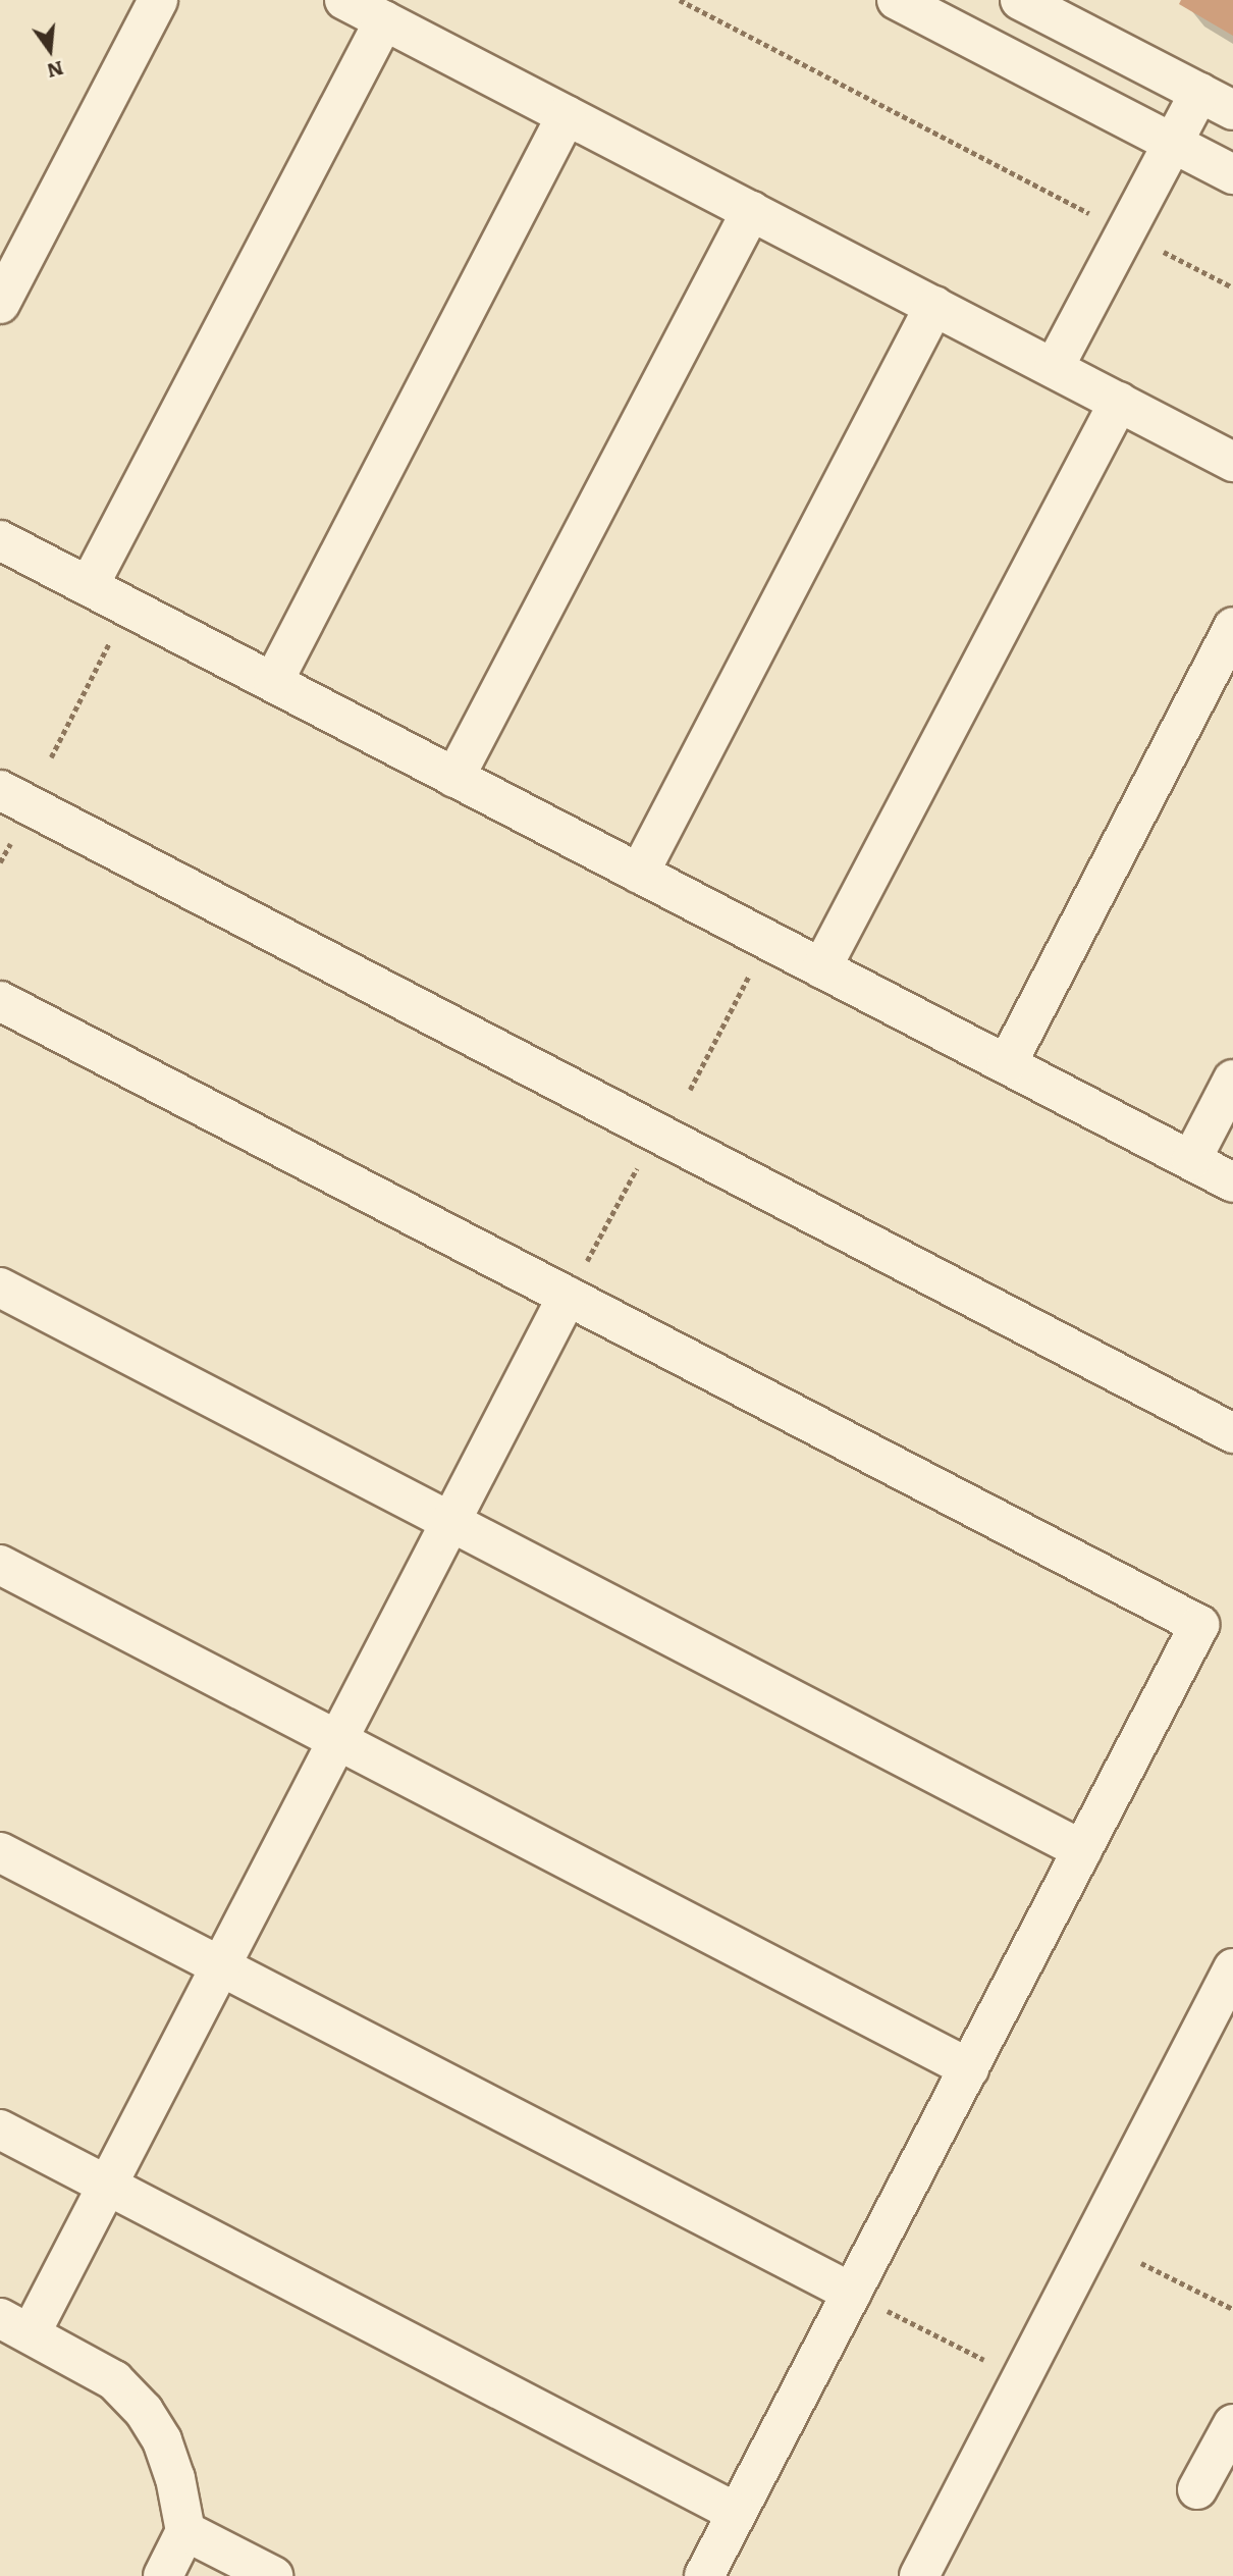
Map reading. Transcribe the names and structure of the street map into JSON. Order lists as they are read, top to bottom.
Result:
{
  "north": "bottom"
}
